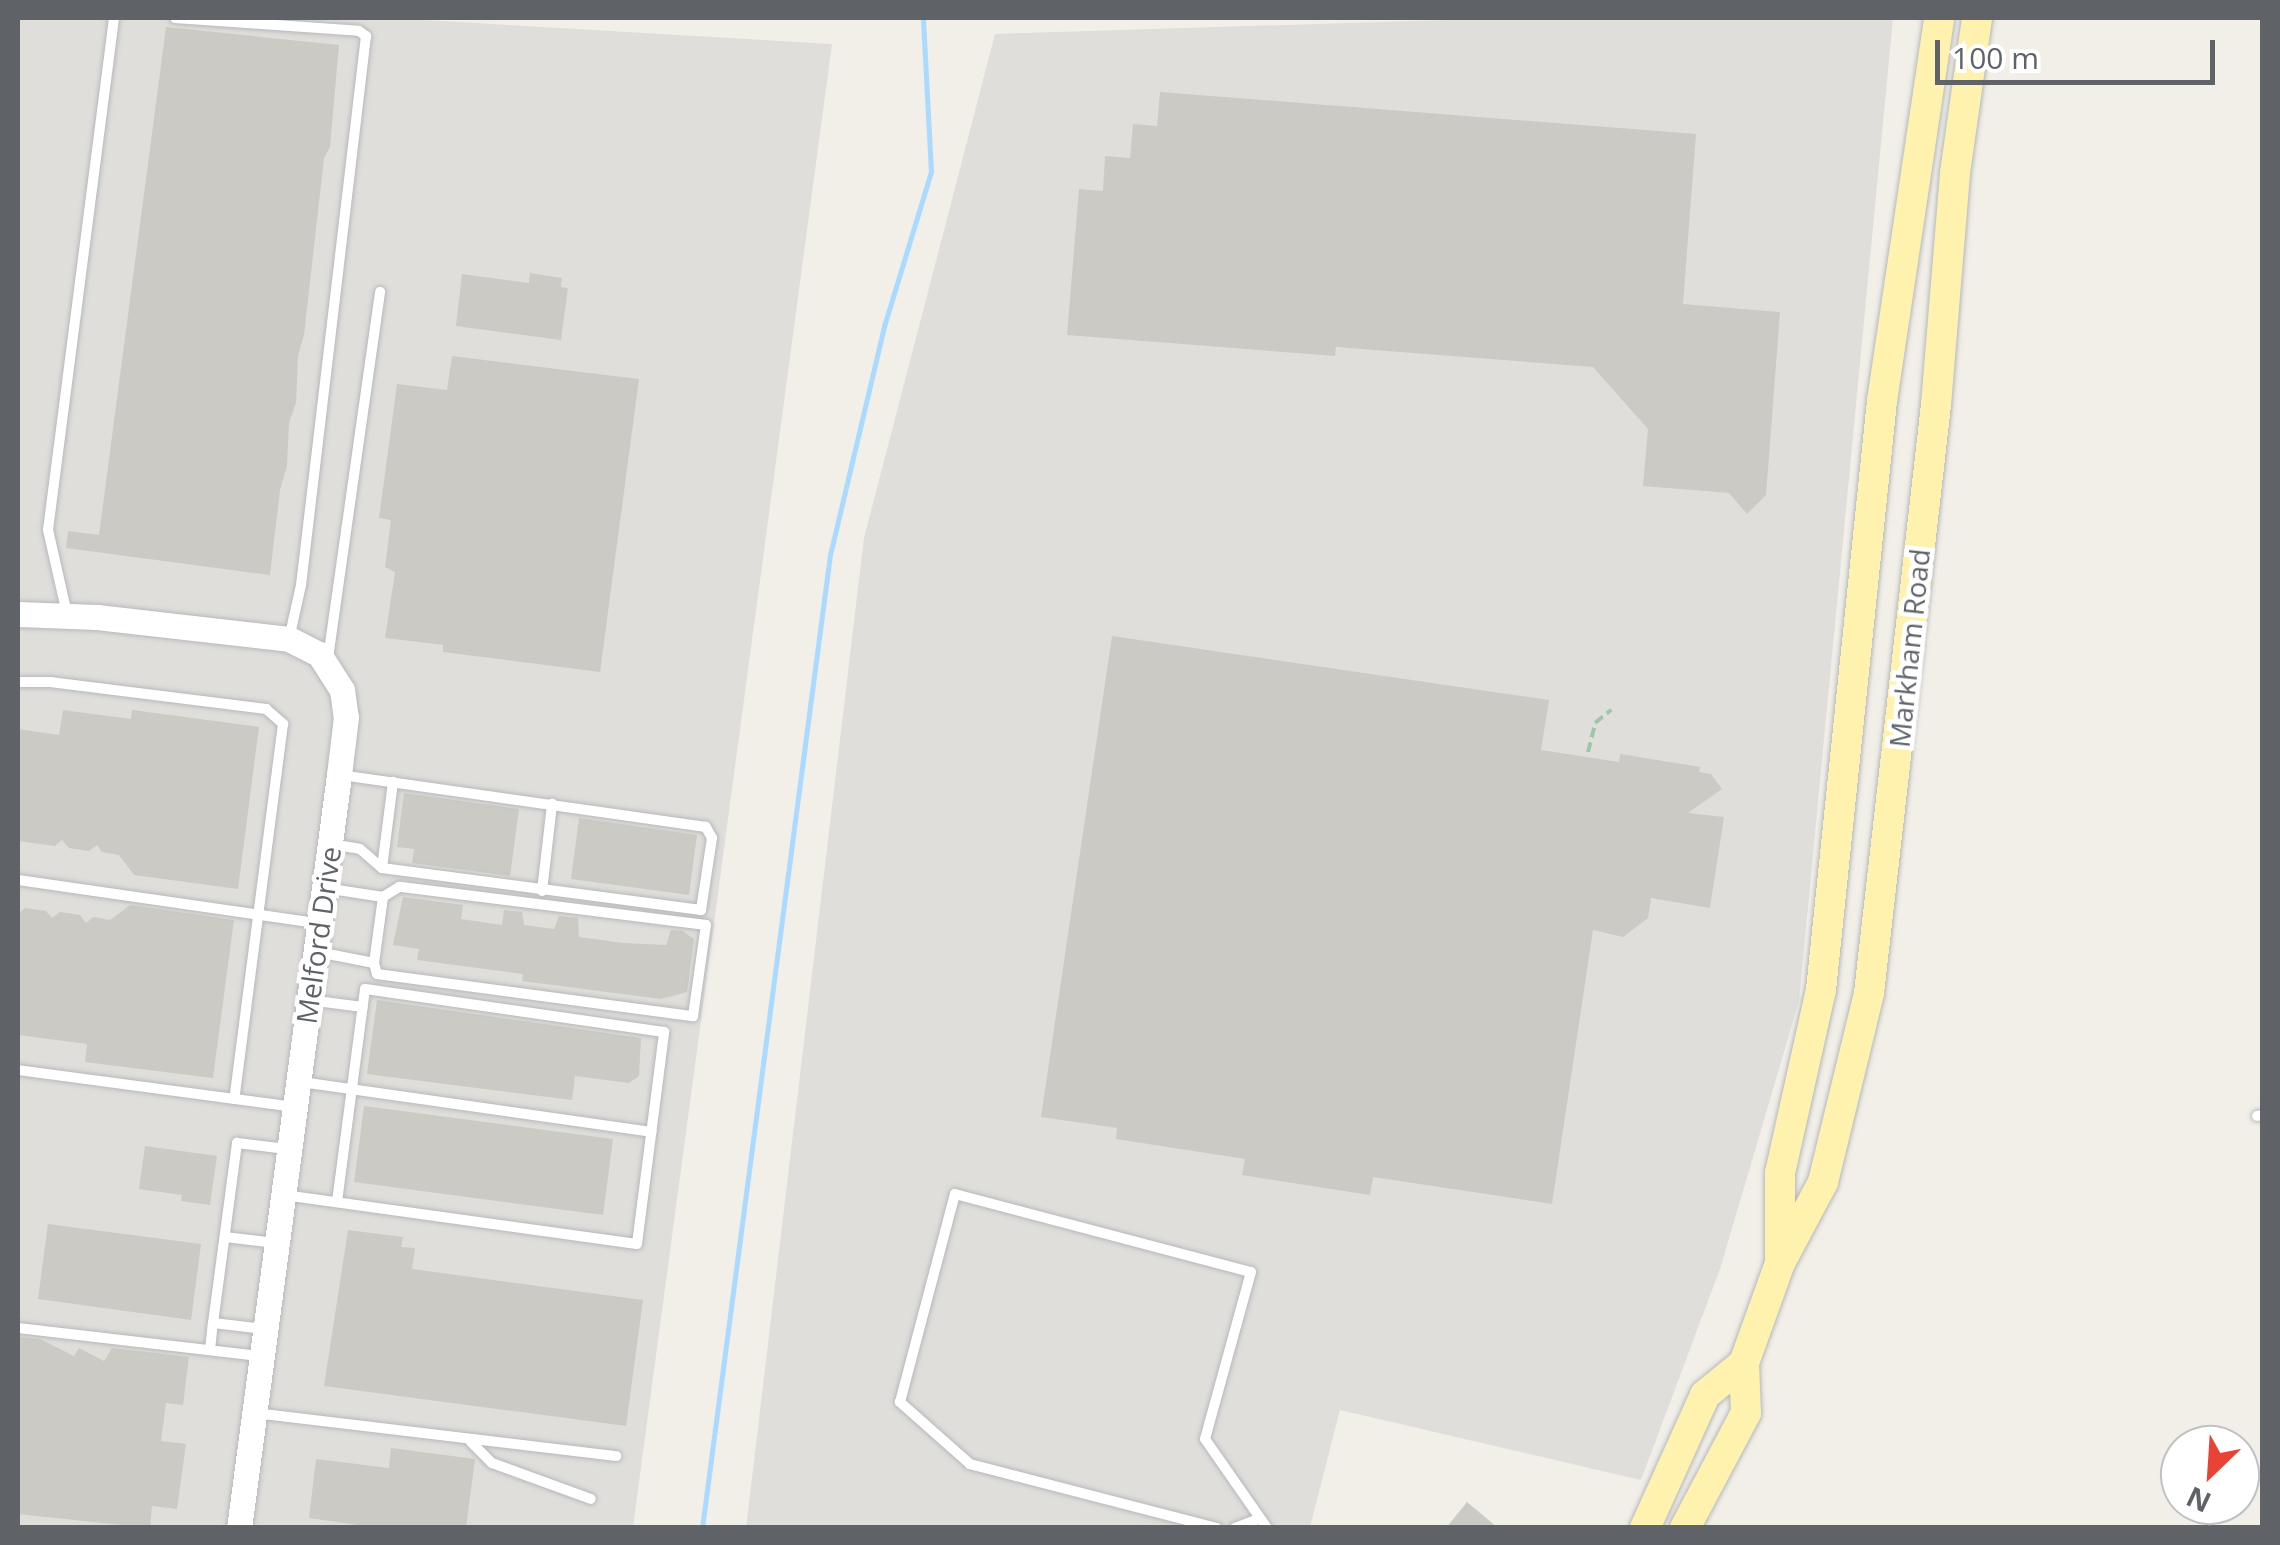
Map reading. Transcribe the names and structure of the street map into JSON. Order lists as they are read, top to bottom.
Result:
{
  "streets": {
    "main road": ["Markham Road"],
    "street": ["Melford Drive"]
  },
  "scale_bar": "100 m",
  "north": "bottom left"
}
